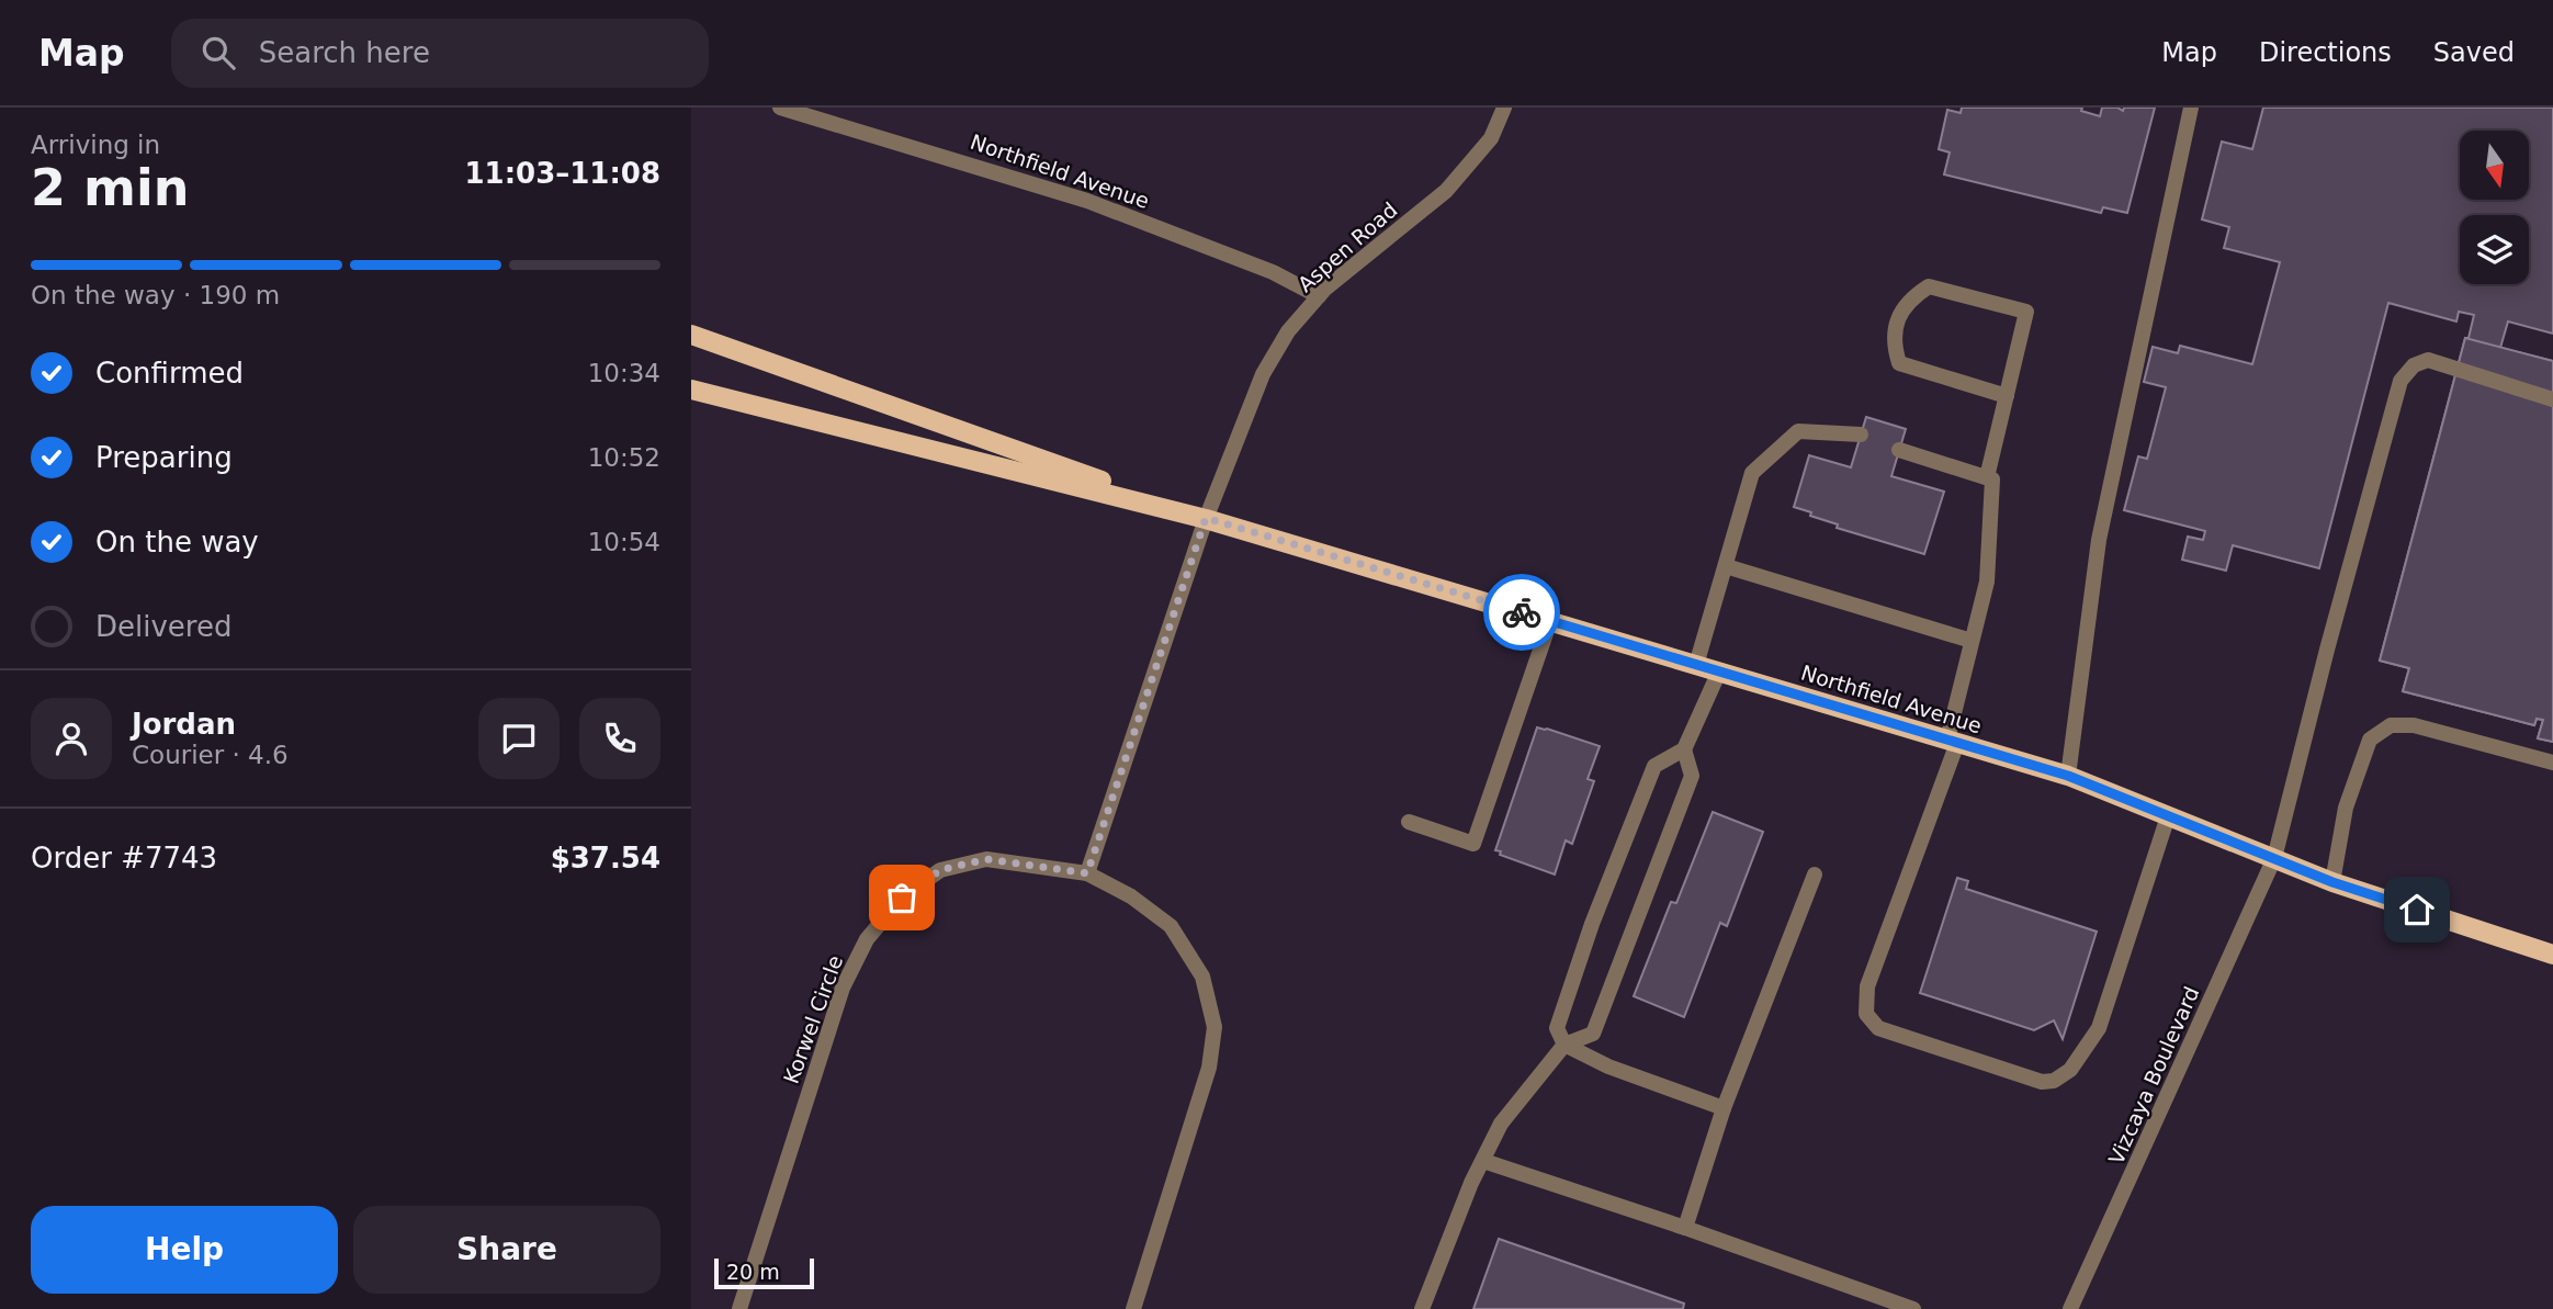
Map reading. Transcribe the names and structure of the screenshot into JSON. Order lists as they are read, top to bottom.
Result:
{
  "streets": {
    "main road": ["Northfield Avenue"],
    "street": ["Aspen Road", "Korwel Circle", "Vizcaya Boulevard"]
  },
  "crossings": [
    ["Northfield Avenue", "Aspen Road"],
    ["Northfield Avenue", "Vizcaya Boulevard"]
  ],
  "scale_bar": "20 m",
  "north": "bottom",
  "page": {
    "header": "Map",
    "search": "Search here",
    "nav": ["Map", "Directions", "Saved"],
    "heading": ["2 min", "Arriving in", "11:03–11:08"],
    "panel": [
      "Jordan",
      "Courier · 4.6",
      "Order #7743",
      "$37.54"
    ],
    "bar": "On the way · 190 m",
    "list": [
      ["Confirmed", "10:34"],
      ["Preparing", "10:52"],
      ["On the way", "10:54"],
      "Delivered"
    ],
    "buttons": ["Help", "Share"],
    "scale": "20 m"
  }
}
